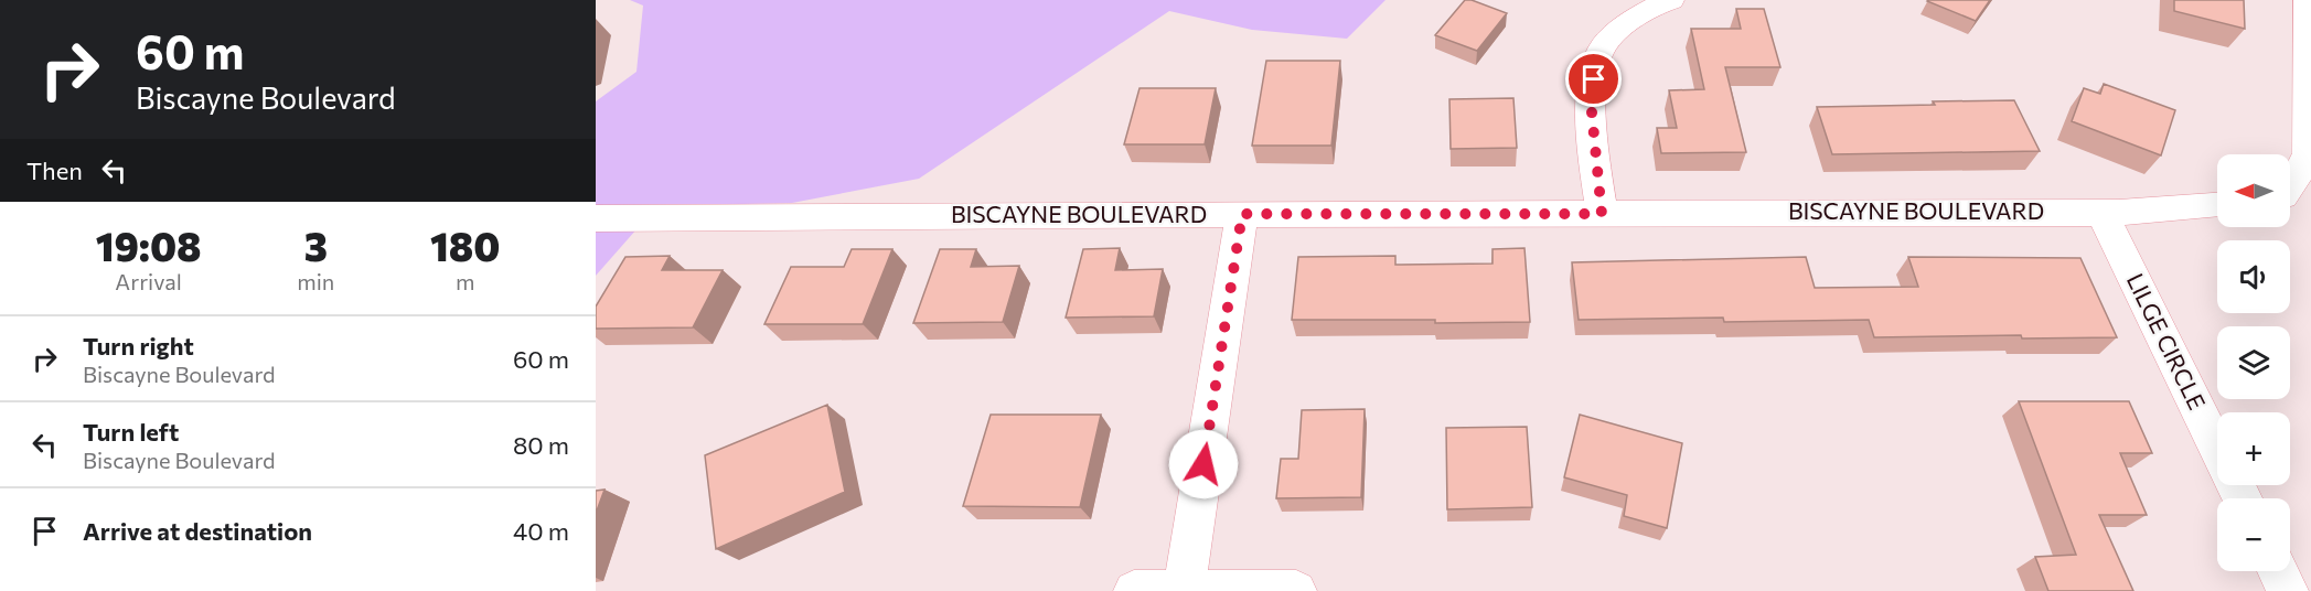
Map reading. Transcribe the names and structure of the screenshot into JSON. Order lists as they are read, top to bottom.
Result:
{
  "streets": {
    "street": ["BISCAYNE BOULEVARD", "LILGE CIRCLE"]
  },
  "crossings": [
    ["BISCAYNE BOULEVARD", "LILGE CIRCLE"]
  ],
  "north": "left",
  "page": {
    "turn": ["60 m", "Biscayne Boulevard"],
    "then": "Then",
    "map_buttons": ["+", "−"],
    "eta": [
      "19:08",
      "Arrival",
      "3",
      "min",
      "180",
      "m"
    ],
    "list": [
      {
        "name": "Turn right",
        "note": "Biscayne Boulevard",
        "value": "60 m"
      },
      {
        "name": "Turn left",
        "note": "Biscayne Boulevard",
        "value": "80 m"
      },
      {
        "name": "Arrive at destination",
        "value": "40 m"
      }
    ]
  }
}
